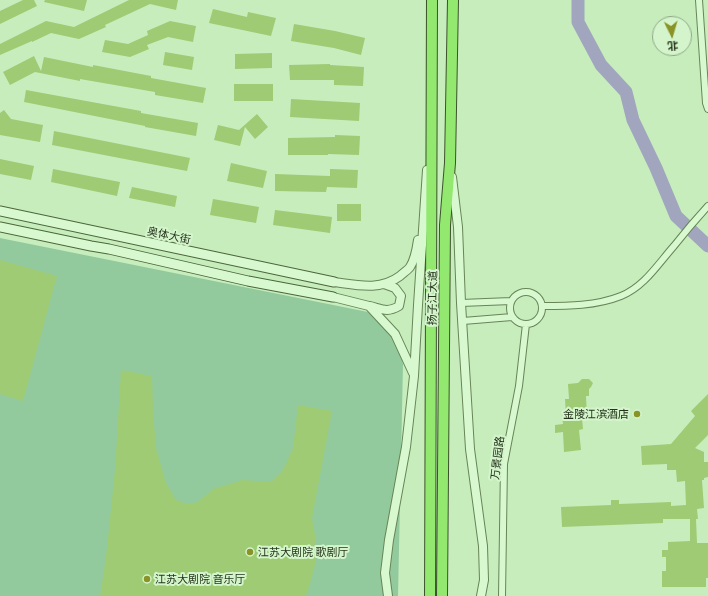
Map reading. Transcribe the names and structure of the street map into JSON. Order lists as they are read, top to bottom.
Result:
{
  "streets": {
    "highway": ["扬子江大道"],
    "main road": ["奥体大街"],
    "street": ["万景园路"]
  },
  "places": ["金陵江滨酒店", "江苏大剧院 歌剧厅", "江苏大剧院 音乐厅"],
  "north": "bottom"
}
